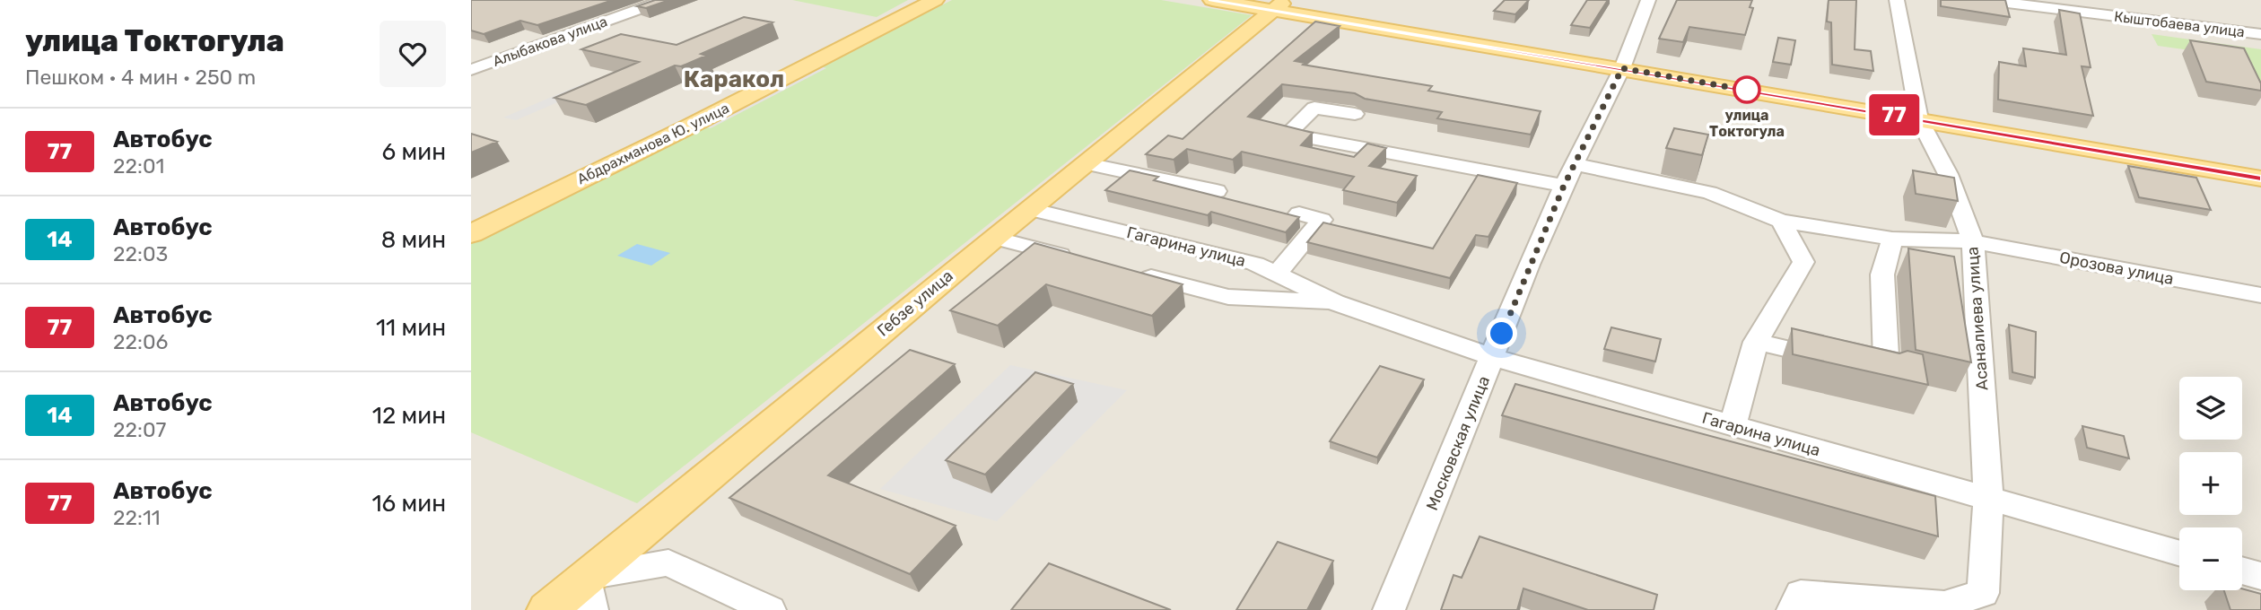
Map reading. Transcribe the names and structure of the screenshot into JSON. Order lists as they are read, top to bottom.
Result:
{
  "streets": {
    "main road": ["Абдрахманова Ю. улица", "Гебзе улица"],
    "street": [
      "Кыштобаева улица",
      "Алыбакова улица",
      "Гагарина улица",
      "Орозова улица",
      "Асаналиева улица",
      "Московская улица"
    ]
  },
  "crossings": [
    ["Гагарина улица", "Гебзе улица"],
    ["Гагарина улица", "Асаналиева улица"],
    ["Гагарина улица", "Московская улица"],
    ["Орозова улица", "Асаналиева улица"],
    ["Орозова улица", "Московская улица"]
  ],
  "districts": ["Каракол"],
  "places": ["улица Токтогула"],
  "lines": ["bus line 77"],
  "page": {
    "heading": ["улица Токтогула", "Пешком · 4 мин · 250 m"],
    "on_map": "77",
    "list": [
      {
        "mark": "77",
        "name": "Автобус",
        "note": "22:01",
        "value": "6 мин"
      },
      {
        "mark": "14",
        "name": "Автобус",
        "note": "22:03",
        "value": "8 мин"
      },
      {
        "mark": "77",
        "name": "Автобус",
        "note": "22:06",
        "value": "11 мин"
      },
      {
        "mark": "14",
        "name": "Автобус",
        "note": "22:07",
        "value": "12 мин"
      },
      {
        "mark": "77",
        "name": "Автобус",
        "note": "22:11",
        "value": "16 мин"
      }
    ],
    "map_buttons": ["+", "−"]
  }
}
